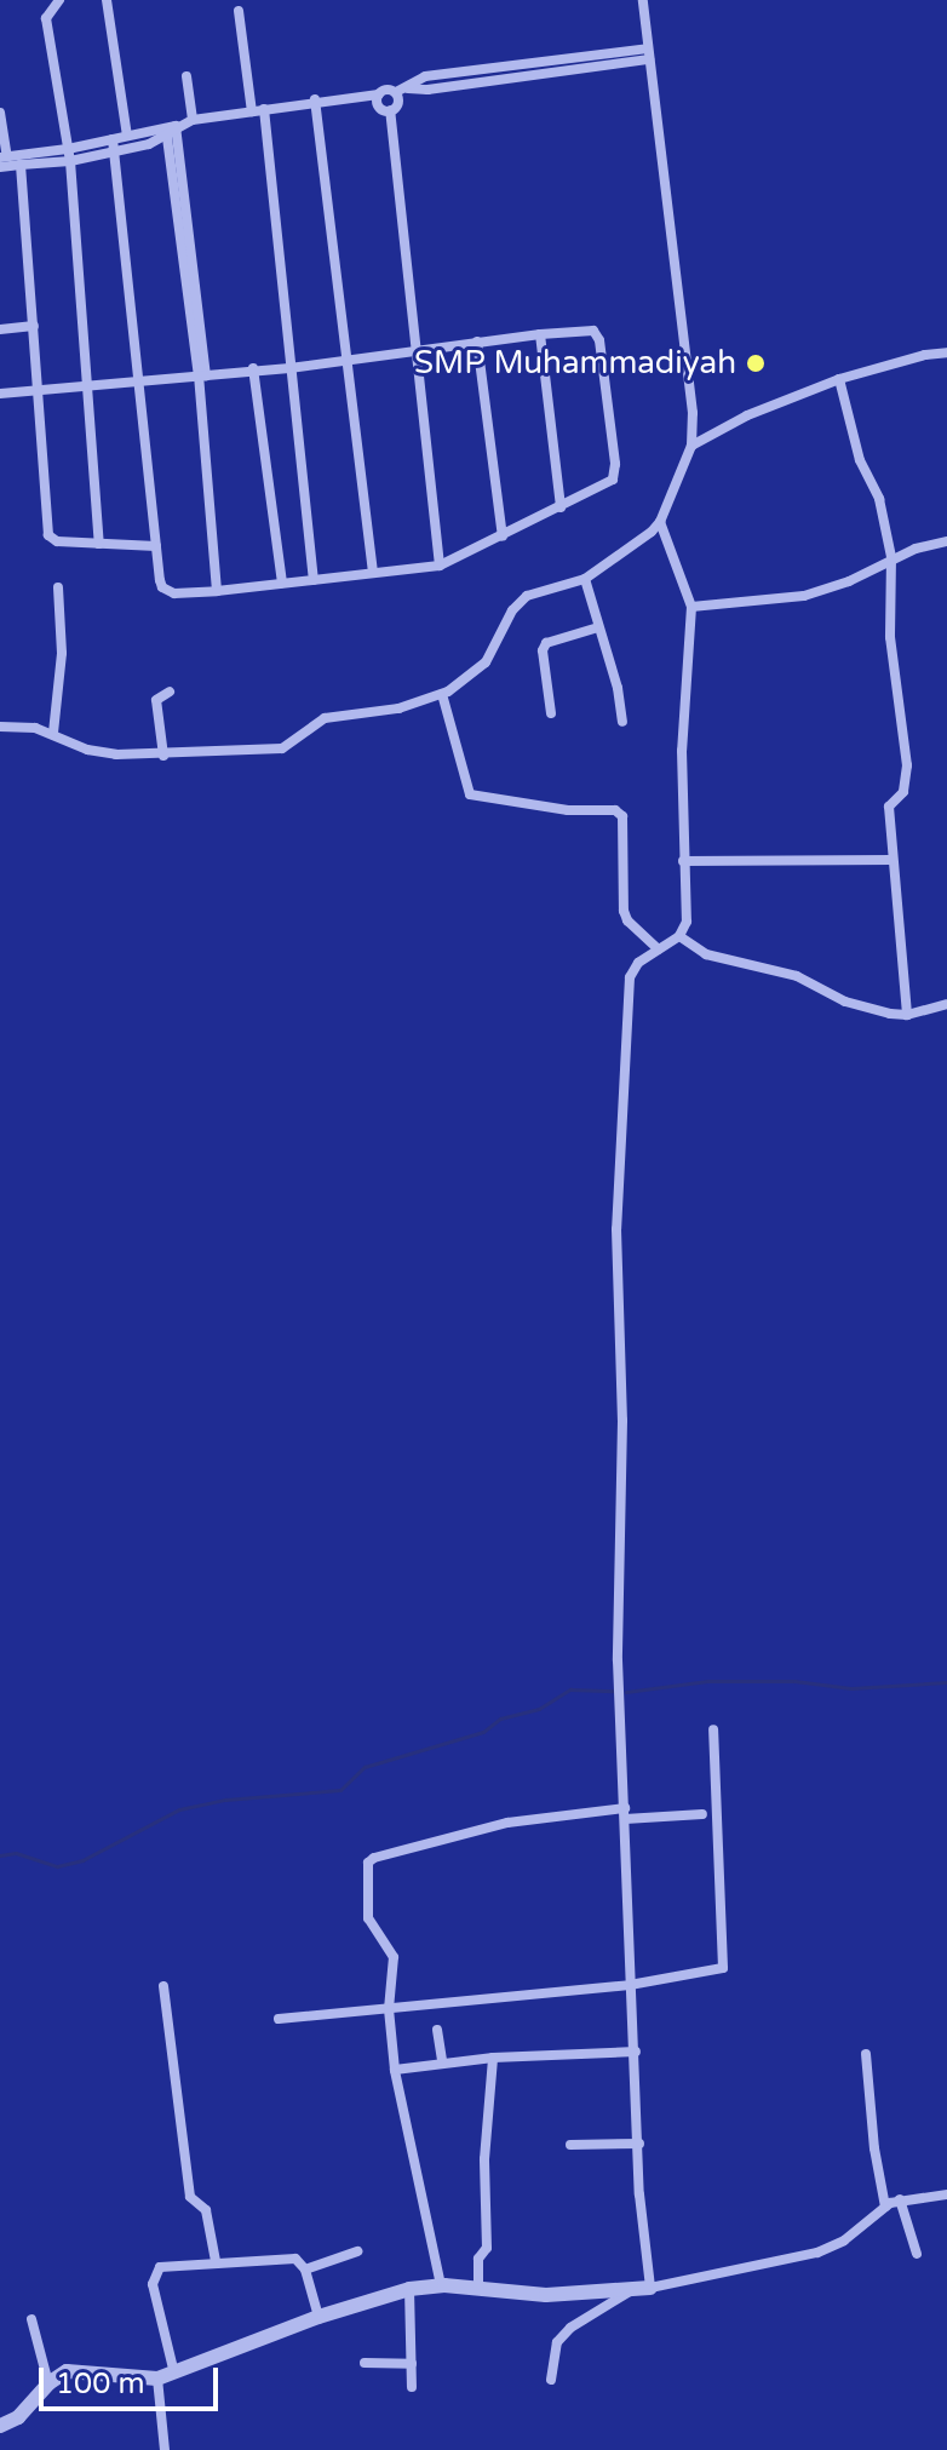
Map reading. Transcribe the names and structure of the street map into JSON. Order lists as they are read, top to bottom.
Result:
{
  "places": ["SMP Muhammadiyah"],
  "scale_bar": "100 m"
}
